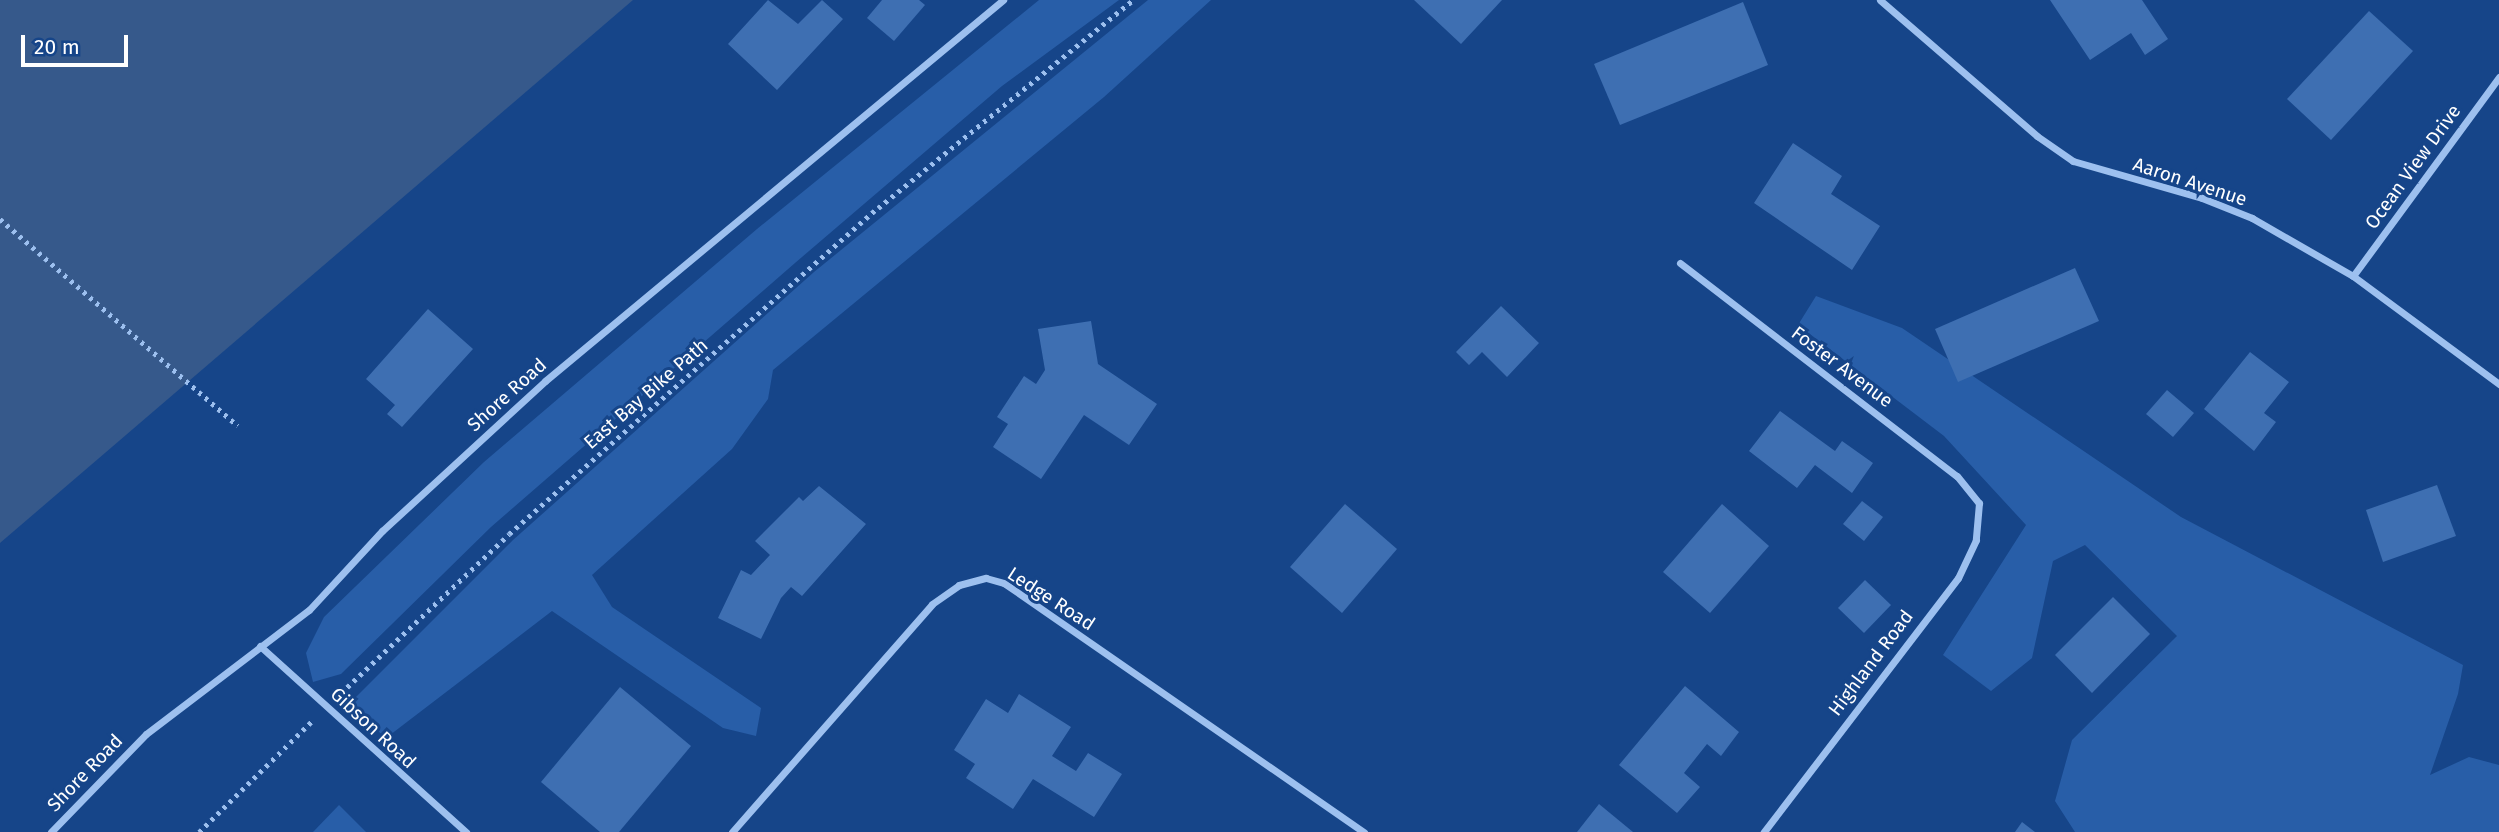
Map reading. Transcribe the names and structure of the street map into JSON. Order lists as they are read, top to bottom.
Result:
{
  "streets": {
    "street": [
      "Ocean View Drive",
      "Aaron Avenue",
      "Foster Avenue",
      "Shore Road",
      "Ledge Road",
      "Highland Road",
      "Gibson Road"
    ],
    "path": ["East Bay Bike Path"]
  },
  "crossings": [
    ["Ocean View Drive", "Aaron Avenue"],
    ["Foster Avenue", "Highland Road"],
    ["East Bay Bike Path", "Gibson Road"],
    ["Shore Road", "Gibson Road"]
  ],
  "scale_bar": "20 m"
}
